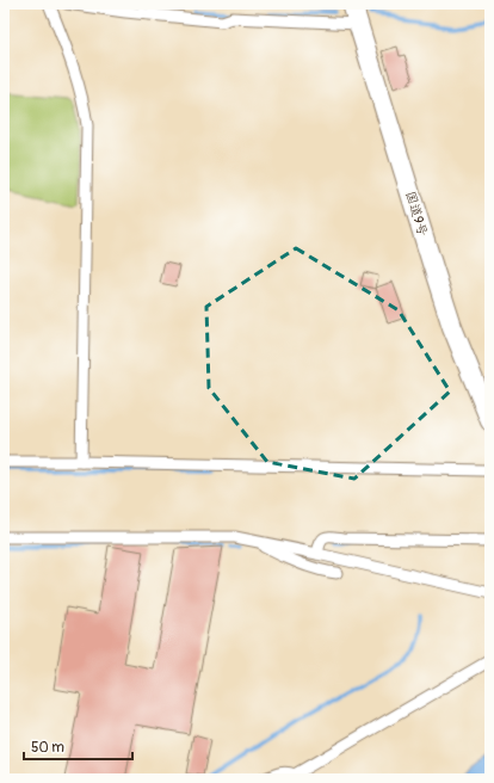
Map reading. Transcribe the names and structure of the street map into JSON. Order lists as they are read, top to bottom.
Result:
{
  "streets": {
    "highway": ["国道9号"]
  },
  "scale_bar": "50 m"
}
